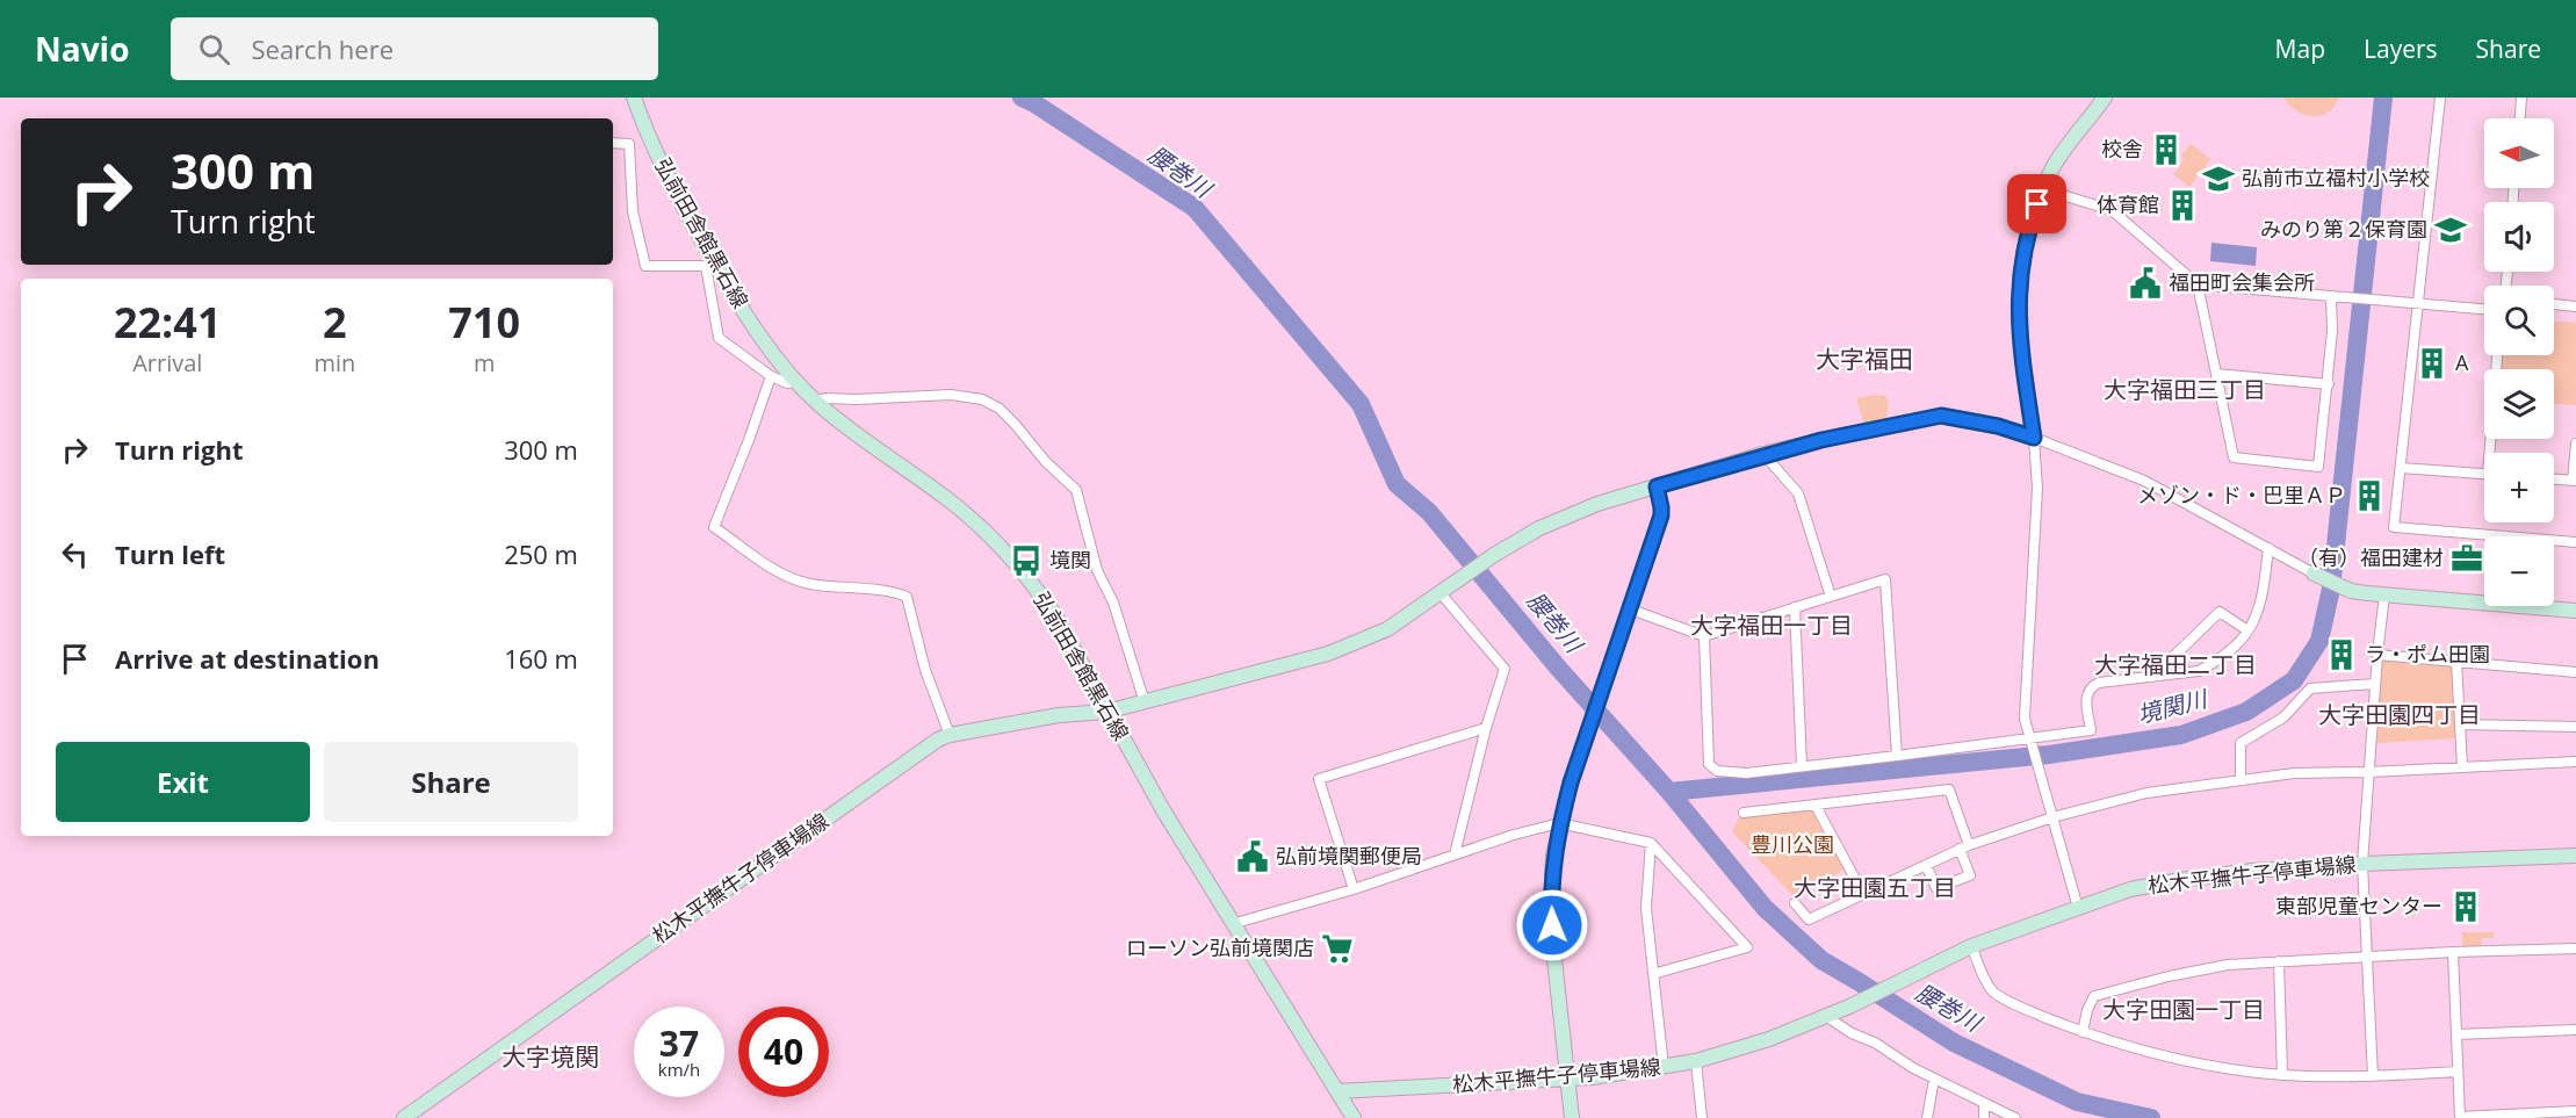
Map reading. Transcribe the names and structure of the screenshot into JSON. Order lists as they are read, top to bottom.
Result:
{
  "streets": {
    "main road": ["弘前田舎館黒石線", "松木平撫牛子停車場線"]
  },
  "crossings": [
    ["弘前田舎館黒石線", "松木平撫牛子停車場線"]
  ],
  "districts": [
    "大字福田",
    "大字福田三丁目",
    "大字福田一丁目",
    "大字福田二丁目",
    "大字田園四丁目",
    "大字田園五丁目",
    "大字田園一丁目",
    "大字境関"
  ],
  "water": ["腰巻川", "境関川"],
  "parks": ["豊川公園"],
  "places": {
    "building": [
      "校舎",
      "体育館",
      "A",
      "メゾン・ド・巴里ＡＰ",
      "ラ・ポム田園",
      "東部児童センター"
    ],
    "school or university": ["弘前市立福村小学校", "みのり第２保育園"],
    "public building": ["福田町会集会所", "弘前境関郵便局"],
    "office": ["（有）福田建材"],
    "bus stop": ["境関"],
    "supermarket": ["ローソン弘前境関店"]
  },
  "north": "left",
  "page": {
    "header": "Navio",
    "search": "Search here",
    "nav": ["Map", "Layers", "Share"],
    "map_buttons": ["+", "−"],
    "turn": ["300 m", "Turn right"],
    "eta": [
      "22:41",
      "Arrival",
      "2",
      "min",
      "710",
      "m"
    ],
    "list": [
      {
        "name": "Turn right",
        "value": "300 m"
      },
      {
        "name": "Turn left",
        "value": "250 m"
      },
      {
        "name": "Arrive at destination",
        "value": "160 m"
      }
    ],
    "buttons": ["Exit", "Share"],
    "speed": "37 km/h",
    "limit": "40"
  }
}
